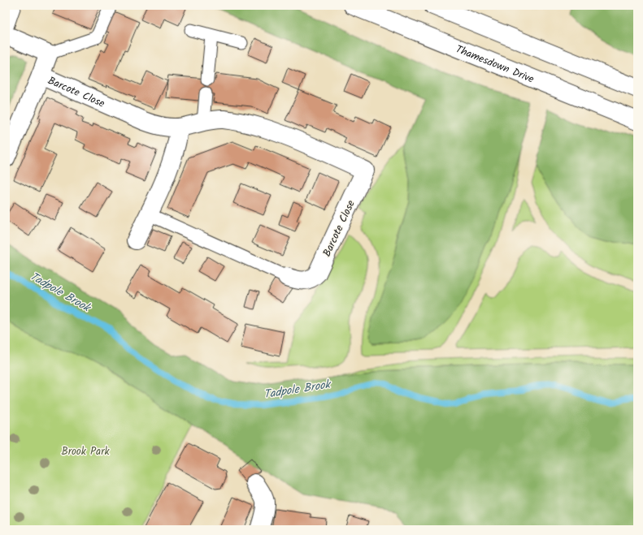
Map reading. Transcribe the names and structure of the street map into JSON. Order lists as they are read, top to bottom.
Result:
{
  "streets": {
    "street": ["Thamesdown Drive", "Barcote Close"]
  },
  "water": ["Tadpole Brook"],
  "parks": ["Brook Park"]
}
